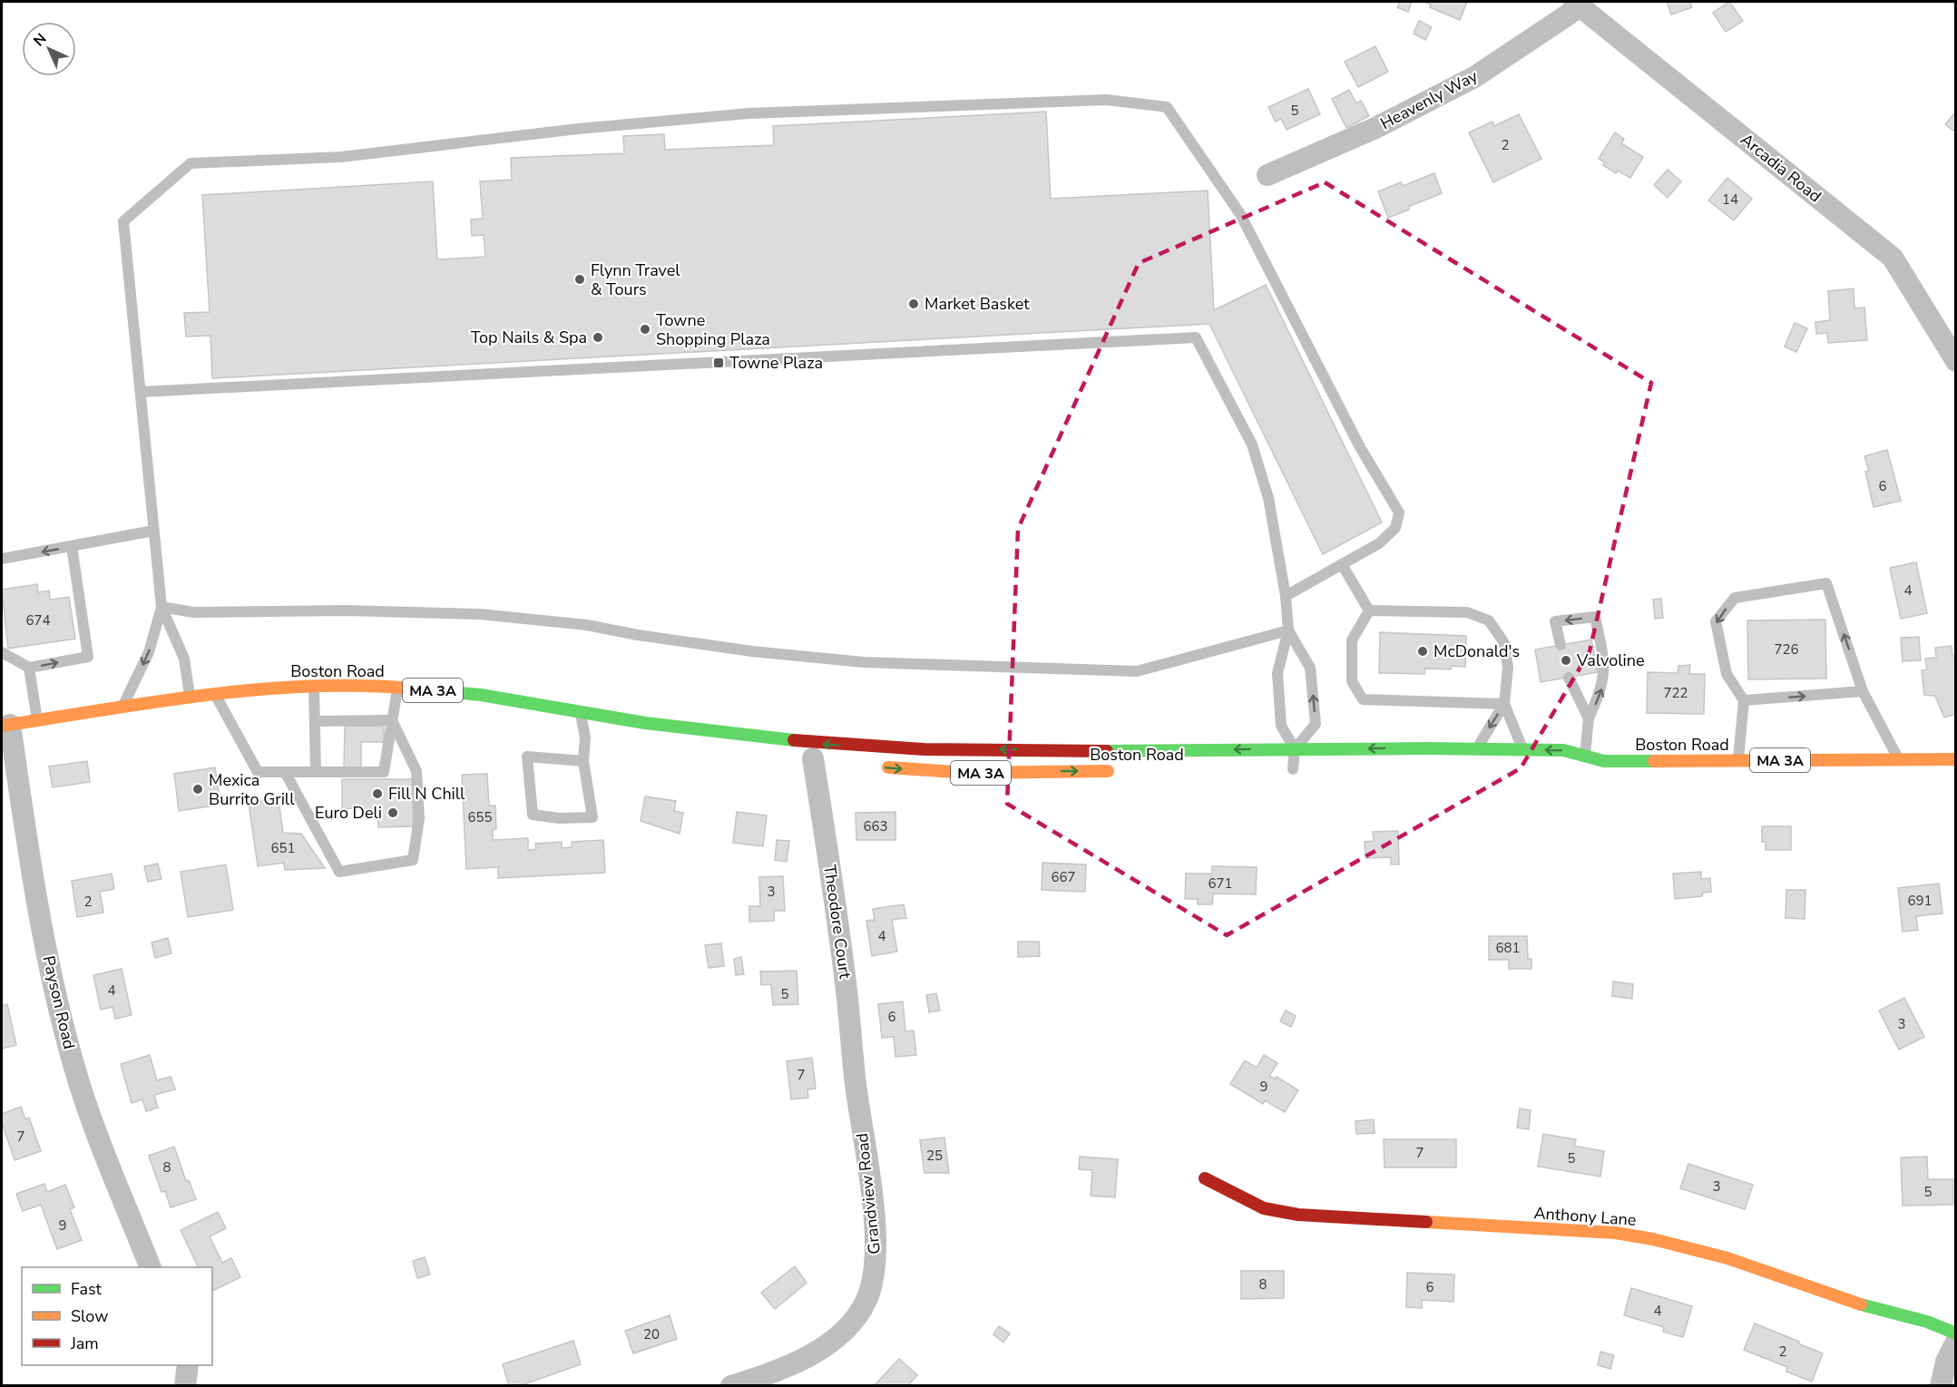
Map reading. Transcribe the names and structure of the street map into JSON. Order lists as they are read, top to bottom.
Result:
{
  "streets": {
    "main road": ["Boston Road", "MA 3A", "Anthony Lane"],
    "street": [
      "Heavenly Way",
      "Arcadia Road",
      "Theodore Court",
      "Payson Road",
      "Grandview Road"
    ]
  },
  "crossings": [
    ["Heavenly Way", "Arcadia Road"],
    ["Boston Road", "Payson Road"],
    ["Theodore Court", "Grandview Road"]
  ],
  "places": {
    "other": [
      "Flynn Travel & Tours",
      "Market Basket",
      "Towne Shopping Plaza",
      "Top Nails & Spa",
      "McDonald's",
      "Valvoline",
      "Mexica Burrito Grill",
      "Fill N Chill",
      "Euro Deli"
    ],
    "transit": ["Towne Plaza"]
  },
  "house_numbers": [
    "5",
    "2",
    "14",
    "6",
    "4",
    "674",
    "726",
    "722",
    "655",
    "663",
    "651",
    "667",
    "671",
    "3",
    "691",
    "2",
    "4",
    "681",
    "4",
    "5",
    "6",
    "3",
    "7",
    "9",
    "7",
    "7",
    "25",
    "5",
    "8",
    "3",
    "5",
    "9",
    "8",
    "6",
    "4",
    "20",
    "2"
  ],
  "legend": ["Fast", "Slow", "Jam"],
  "north": "top left"
}
